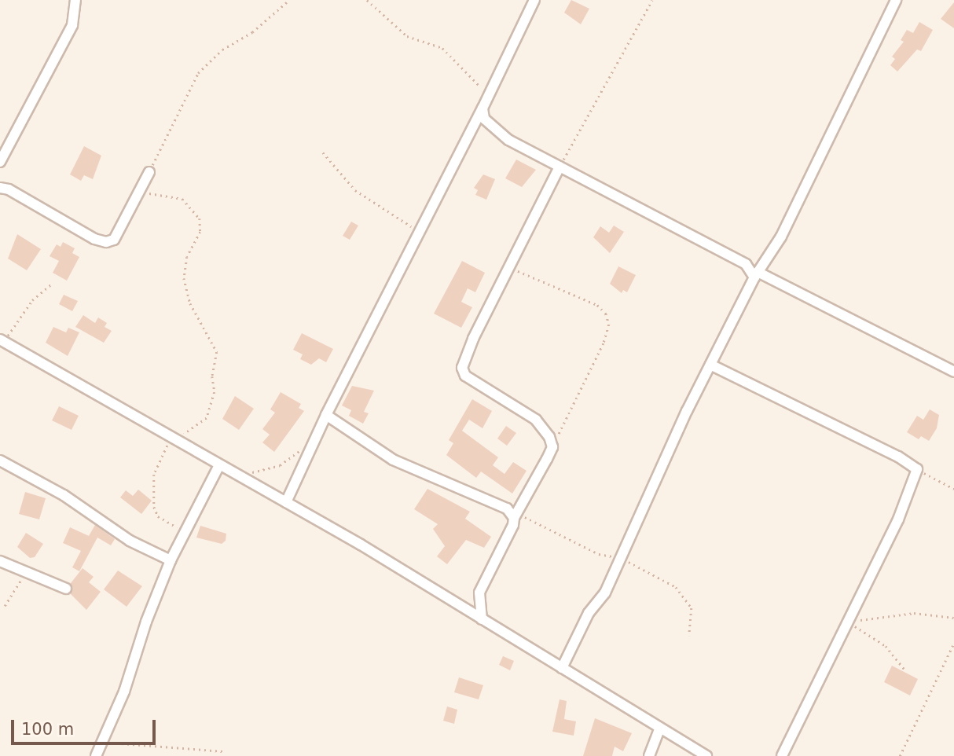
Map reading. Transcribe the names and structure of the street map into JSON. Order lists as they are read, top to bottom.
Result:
{
  "scale_bar": "100 m"
}
